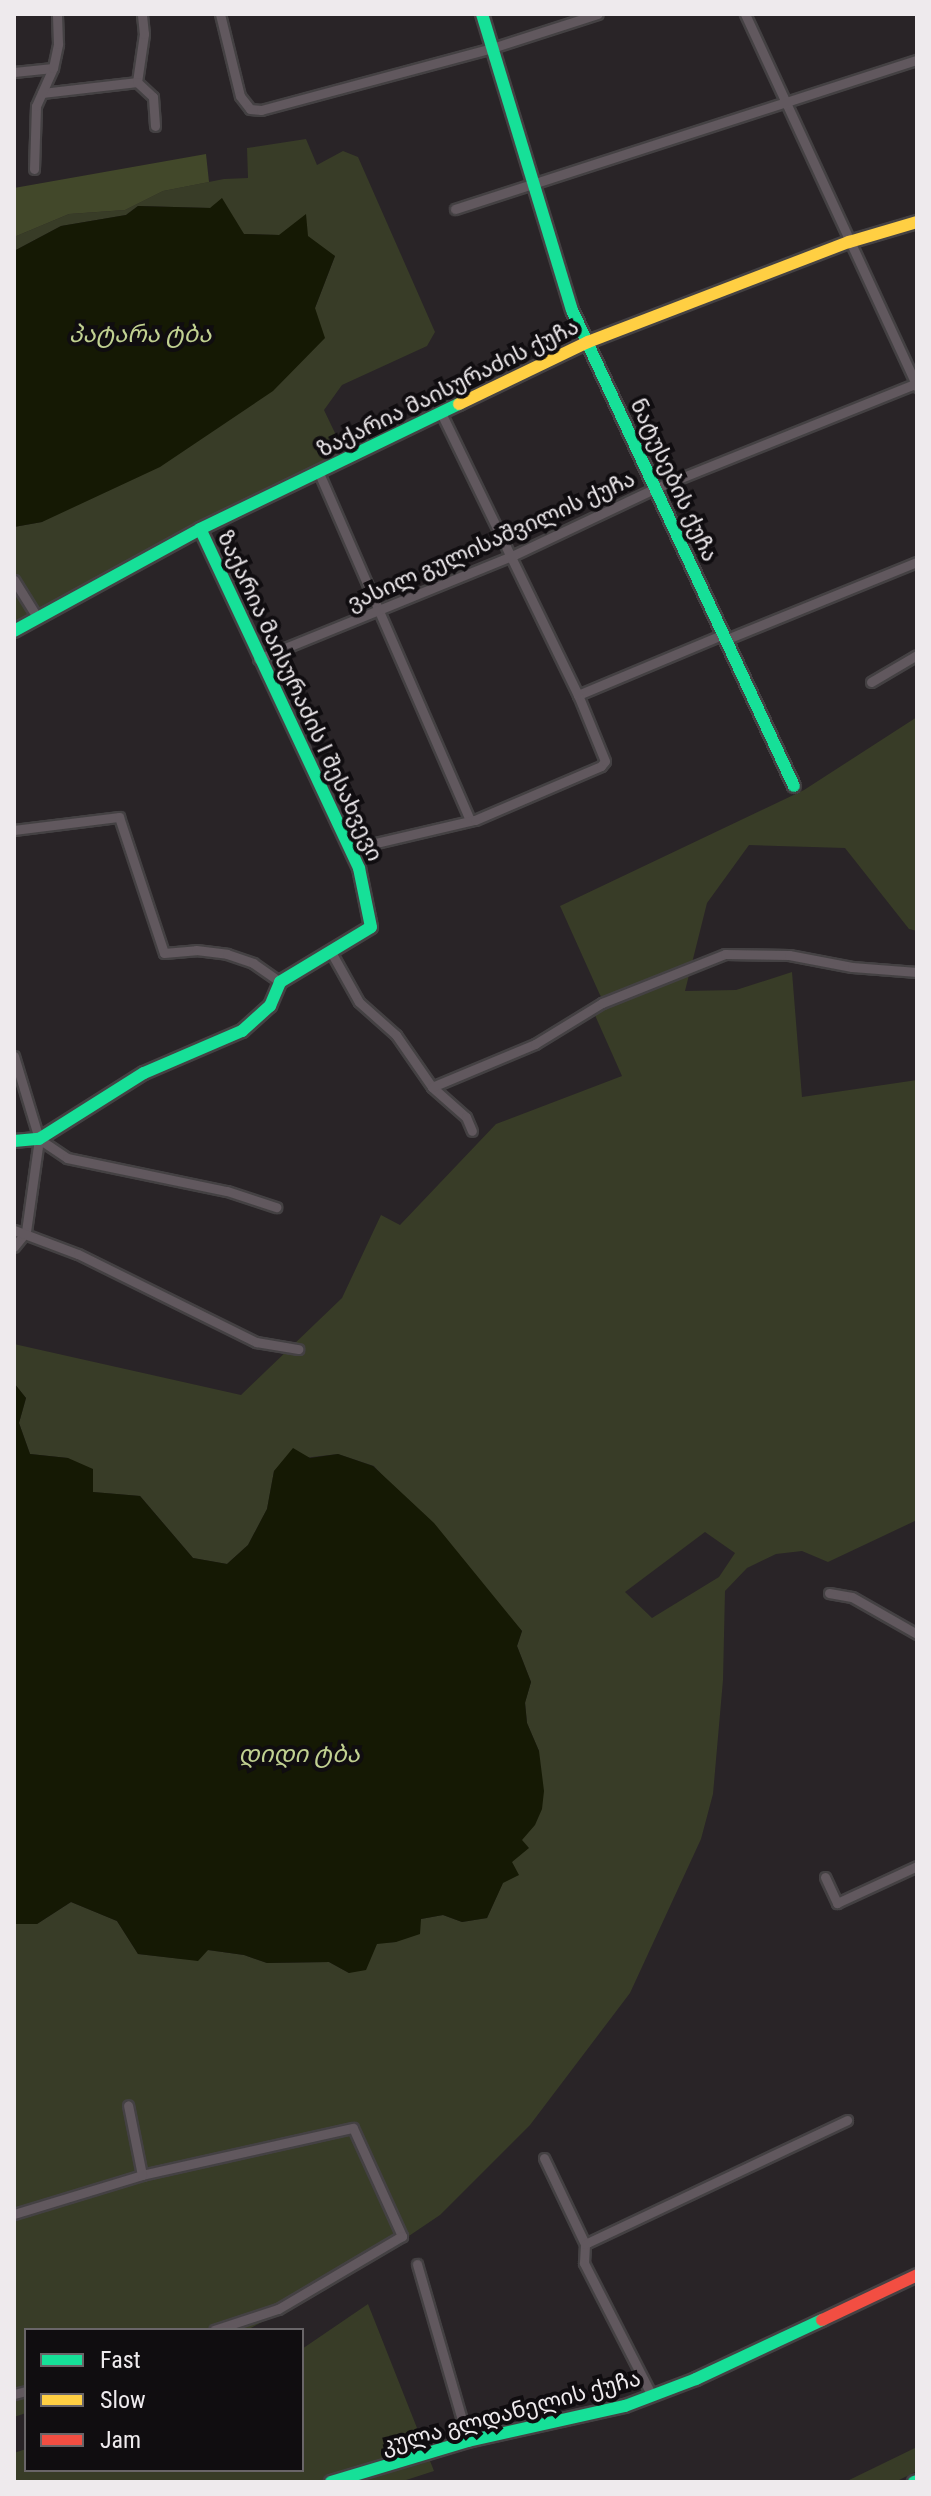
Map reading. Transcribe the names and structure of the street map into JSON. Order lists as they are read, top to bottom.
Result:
{
  "streets": {
    "street": [
      "ზაქარია მაისურაძის ქუჩა",
      "ნატუსების ქუჩა",
      "ვასილ გულისაშვილის ქუჩა",
      "ზაქარია მაისურაძის I შესახვევი",
      "კულა გლდანელის ქუჩა"
    ]
  },
  "crossings": [
    ["ზაქარია მაისურაძის ქუჩა", "ნატუსების ქუჩა"],
    ["ზაქარია მაისურაძის ქუჩა", "ზაქარია მაისურაძის I შესახვევი"],
    ["ნატუსების ქუჩა", "ვასილ გულისაშვილის ქუჩა"],
    ["ვასილ გულისაშვილის ქუჩა", "ზაქარია მაისურაძის I შესახვევი"]
  ],
  "water": ["პატარა ტბა", "დიდი ტბა"],
  "legend": ["Fast", "Slow", "Jam"]
}
